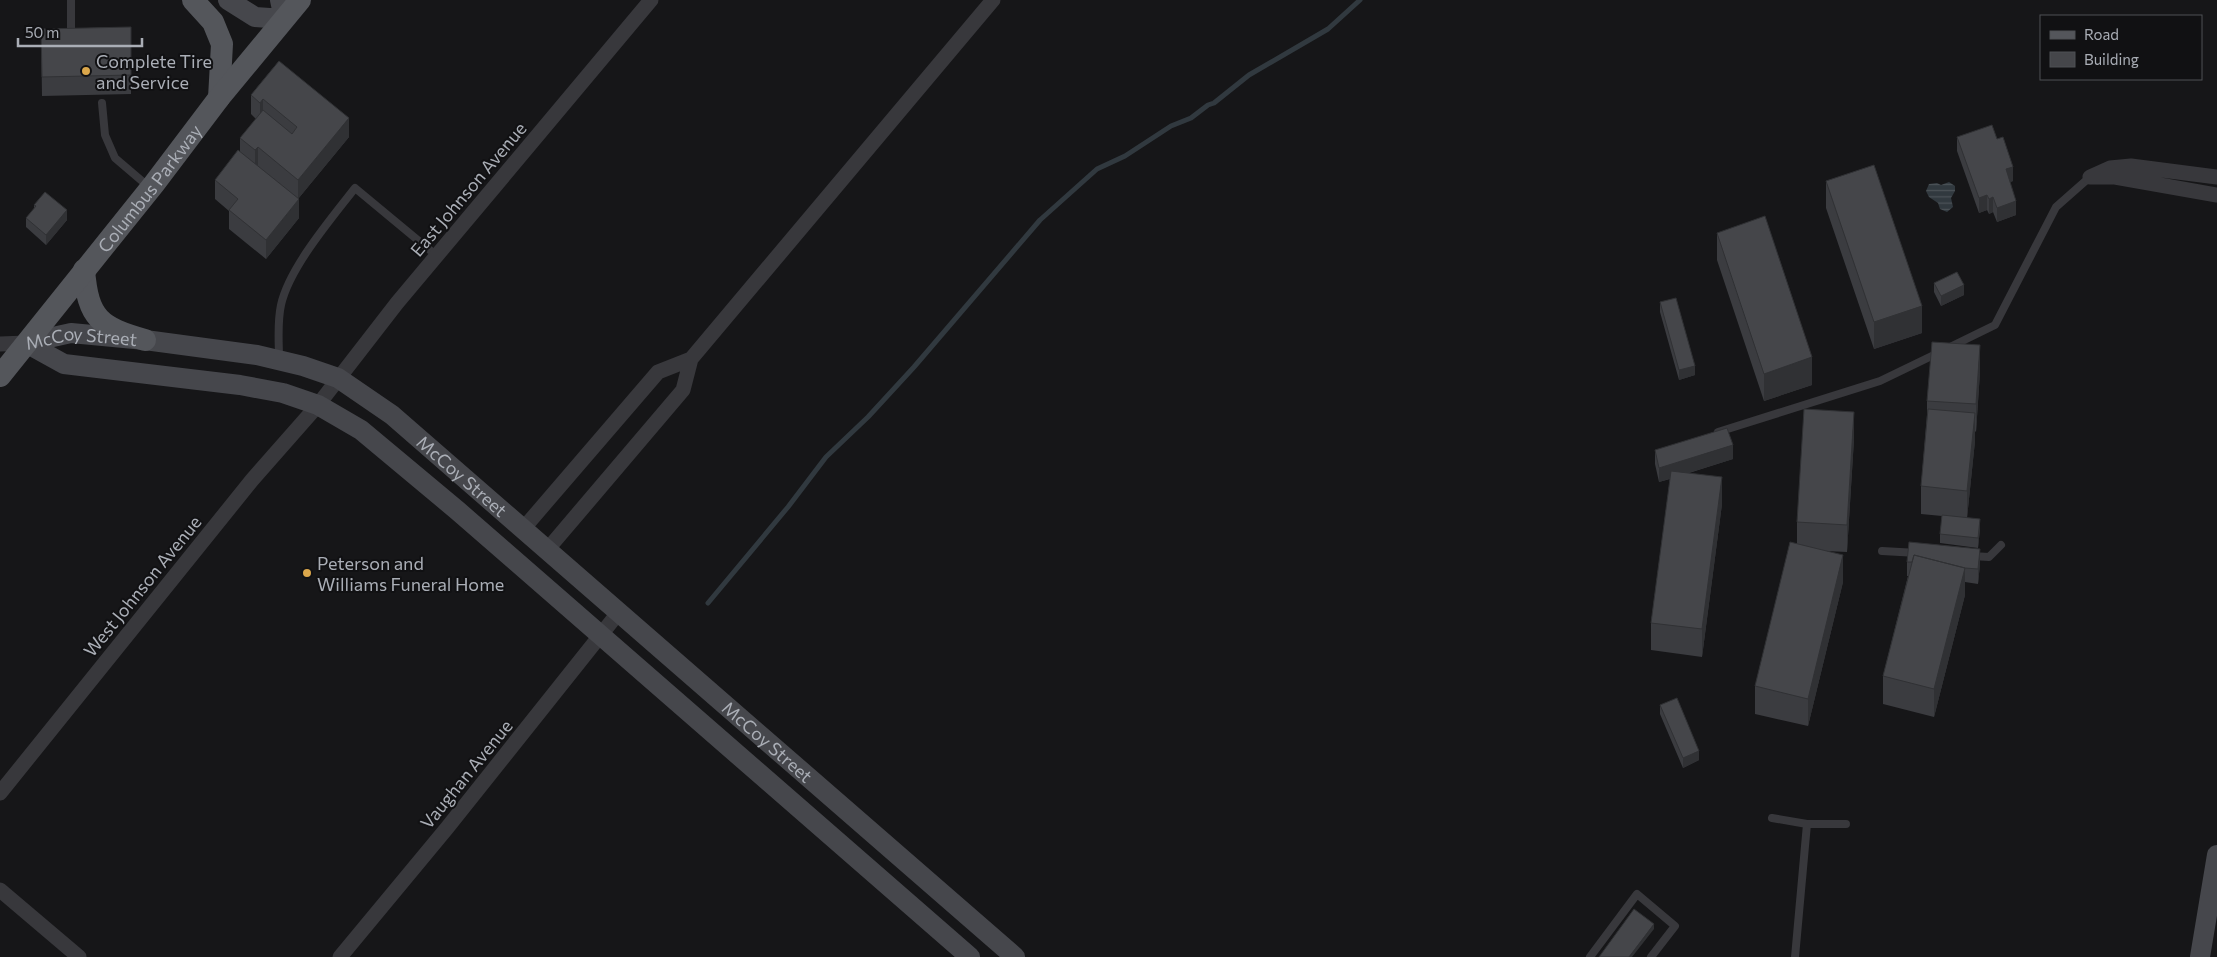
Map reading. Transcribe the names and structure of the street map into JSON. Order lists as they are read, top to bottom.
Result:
{
  "streets": {
    "main road": ["Columbus Parkway"],
    "street": [
      "East Johnson Avenue",
      "McCoy Street",
      "West Johnson Avenue",
      "Vaughan Avenue"
    ]
  },
  "crossings": [
    ["Columbus Parkway", "McCoy Street"],
    ["East Johnson Avenue", "McCoy Street"],
    ["East Johnson Avenue", "West Johnson Avenue"],
    ["McCoy Street", "West Johnson Avenue"],
    ["McCoy Street", "Vaughan Avenue"]
  ],
  "places": ["Complete Tire and Service", "Peterson and Williams Funeral Home"],
  "legend": ["Road", "Building"],
  "scale_bar": "50 m"
}
